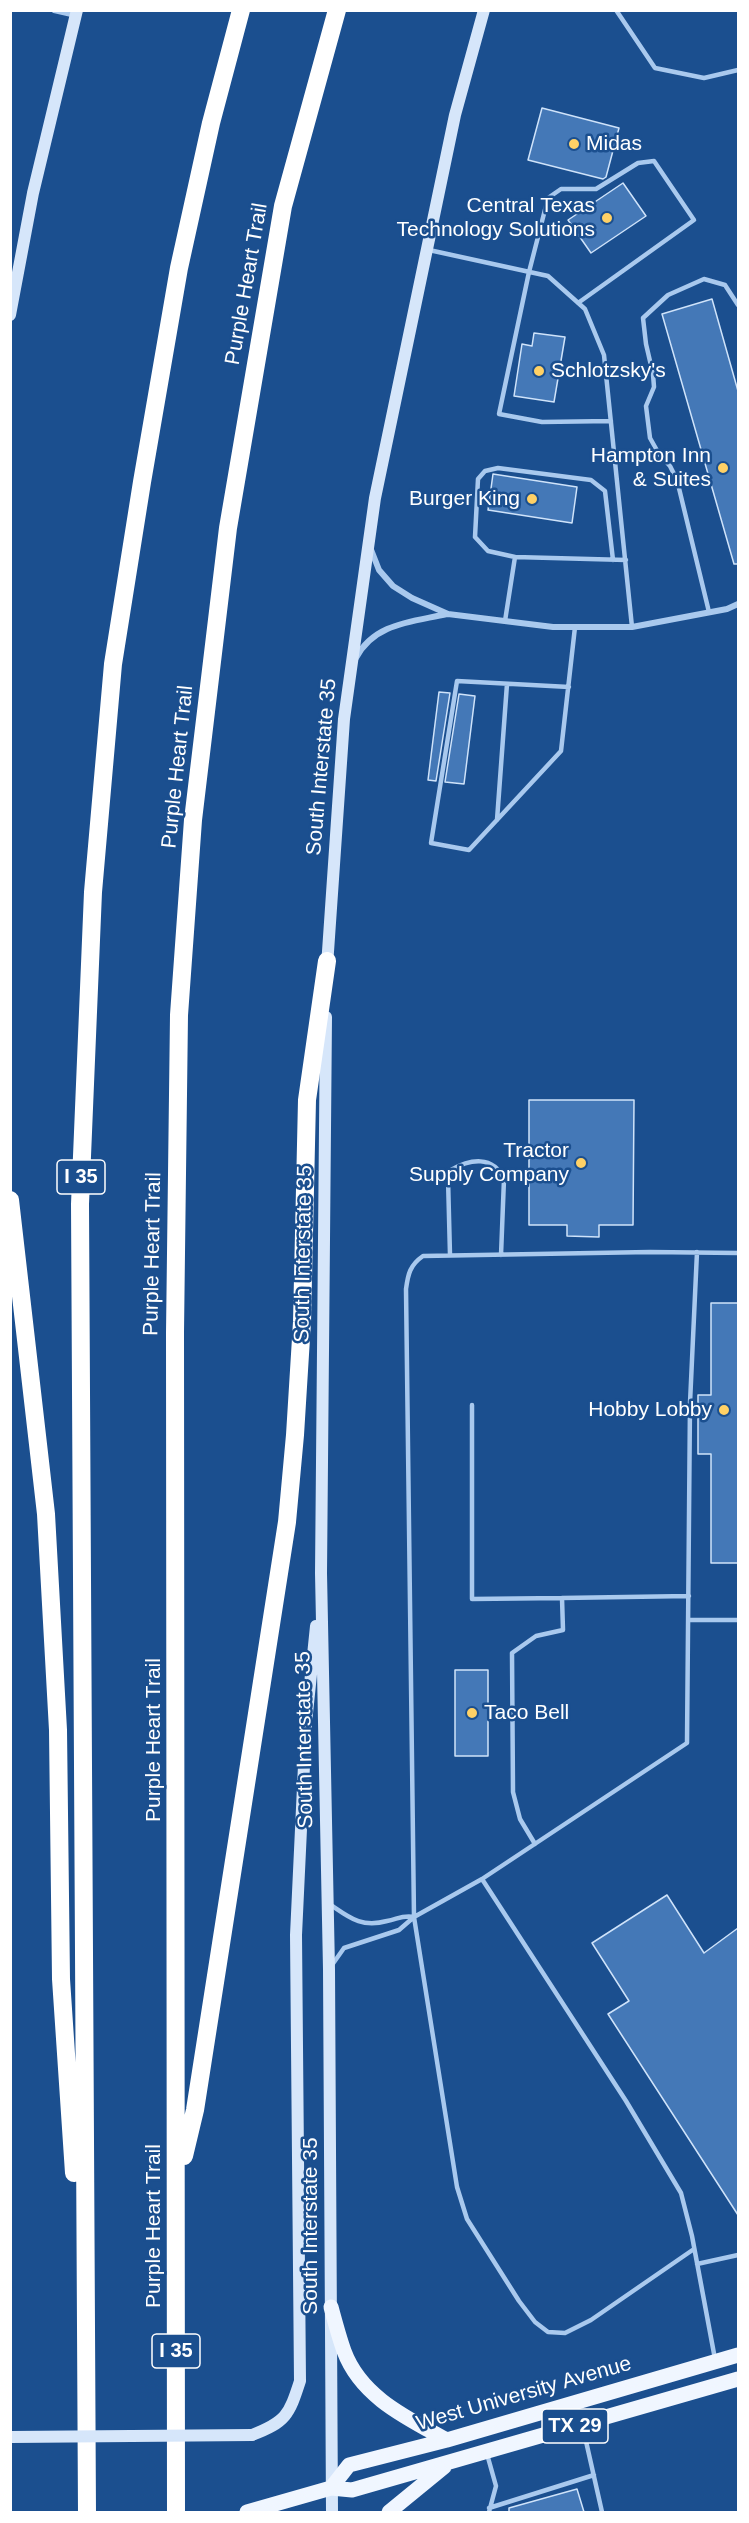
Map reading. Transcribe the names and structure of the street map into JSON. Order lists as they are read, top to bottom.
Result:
{
  "streets": {
    "highway": ["Purple Heart Trail", "I 35"],
    "main road": ["South Interstate 35", "West University Avenue", "TX 29"]
  },
  "crossings": [
    ["South Interstate 35", "West University Avenue"],
    ["South Interstate 35", "TX 29"],
    ["West University Avenue", "TX 29"]
  ],
  "places": [
    "Midas",
    "Central Texas Technology Solutions",
    "Schlotzsky's",
    "Hampton Inn & Suites",
    "Burger King",
    "Tractor Supply Company",
    "Hobby Lobby",
    "Taco Bell"
  ]
}
